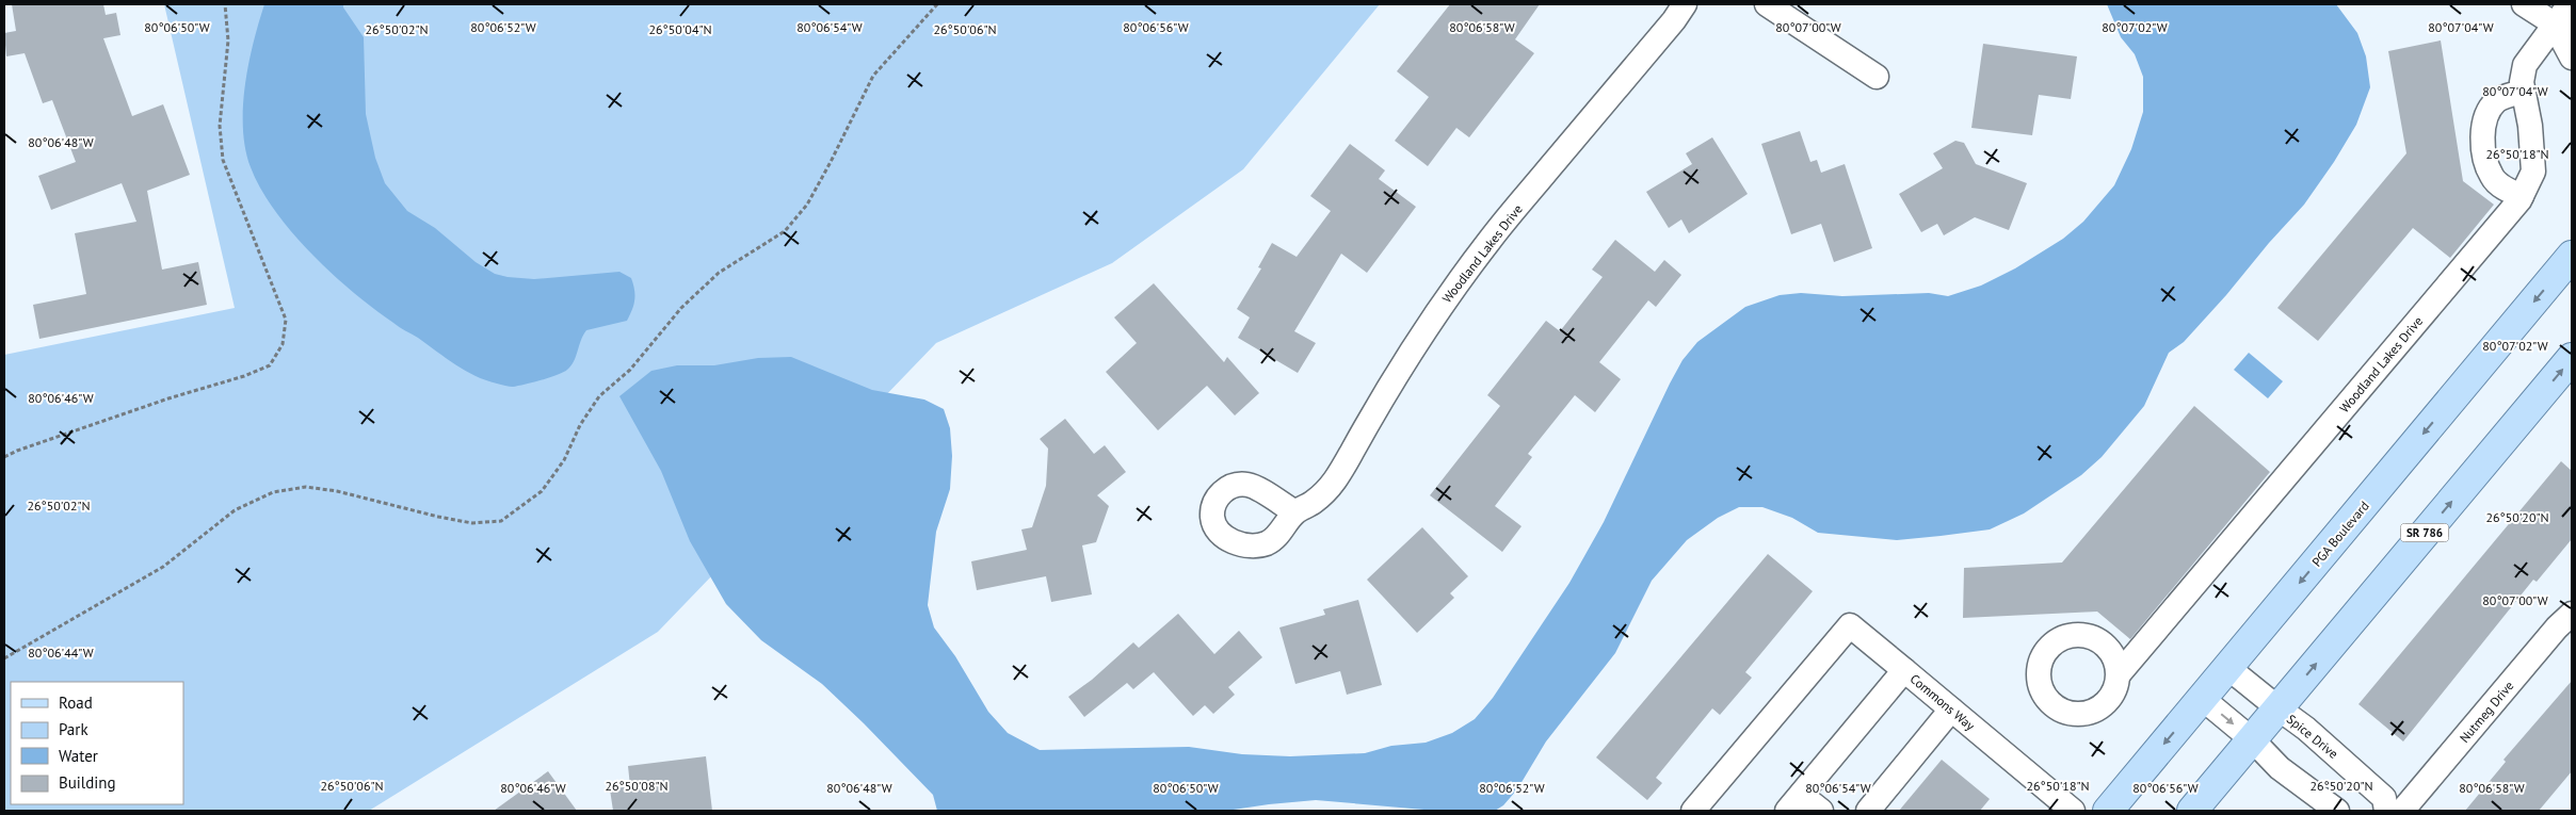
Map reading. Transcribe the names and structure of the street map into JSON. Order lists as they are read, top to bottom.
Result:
{
  "streets": {
    "main road": ["SR 786", "PGA Boulevard"],
    "street": [
      "Woodland Lakes Drive",
      "Commons Way",
      "Nutmeg Drive",
      "Spice Drive"
    ]
  },
  "crossings": [
    ["SR 786", "Spice Drive"],
    ["PGA Boulevard", "Spice Drive"]
  ],
  "legend": [
    "Road",
    "Park",
    "Water",
    "Building"
  ],
  "coordinates": [
    "80°06'50\"W",
    "80°06'52\"W",
    "80°06'54\"W",
    "80°06'56\"W",
    "80°06'58\"W",
    "80°07'00\"W",
    "80°07'02\"W",
    "80°07'04\"W",
    "26°50'02\"N",
    "26°50'04\"N",
    "26°50'06\"N",
    "80°06'48\"W",
    "26°50'18\"N",
    "80°06'46\"W",
    "26°50'20\"N",
    "80°06'44\"W",
    "26°50'08\"N"
  ]
}
